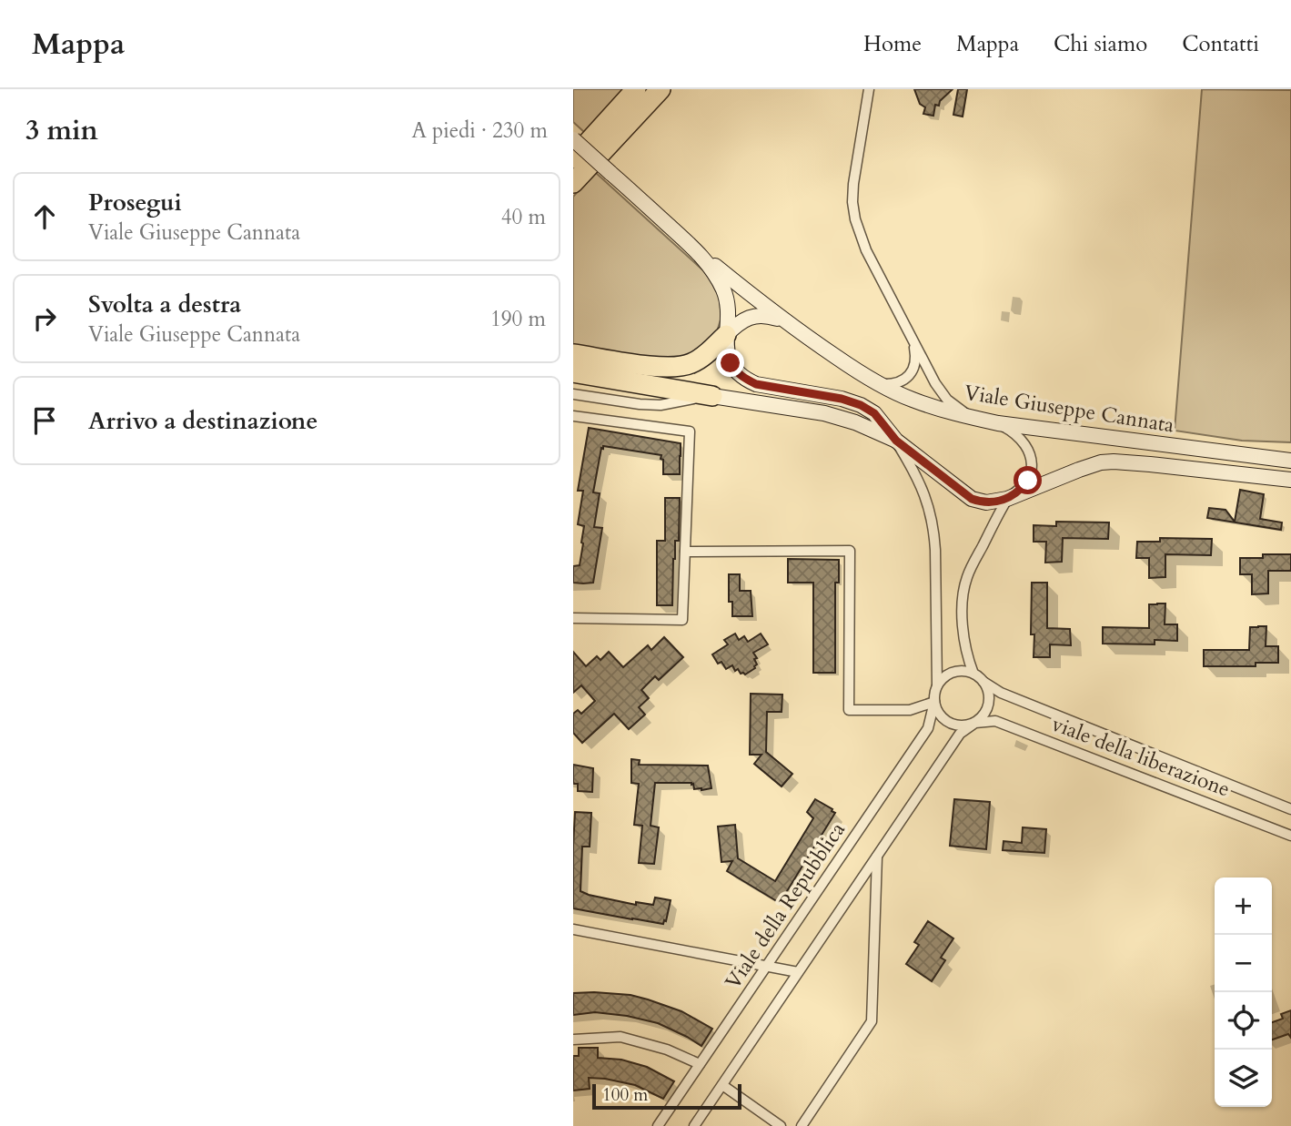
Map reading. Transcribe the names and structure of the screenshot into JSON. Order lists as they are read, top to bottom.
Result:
{
  "streets": {
    "street": ["Viale Giuseppe Cannata", "viale della liberazione", "Viale della Repubblica"]
  },
  "crossings": [
    ["viale della liberazione", "Viale della Repubblica"]
  ],
  "scale_bar": "100 m",
  "page": {
    "header": "Mappa",
    "nav": [
      "Home",
      "Mappa",
      "Chi siamo",
      "Contatti"
    ],
    "heading": ["3 min", "A piedi · 230 m"],
    "list": [
      ["Prosegui", "Viale Giuseppe Cannata", "40 m"],
      ["Svolta a destra", "Viale Giuseppe Cannata", "190 m"],
      "Arrivo a destinazione"
    ],
    "map_buttons": ["+", "−"],
    "scale": "100 m"
  }
}
